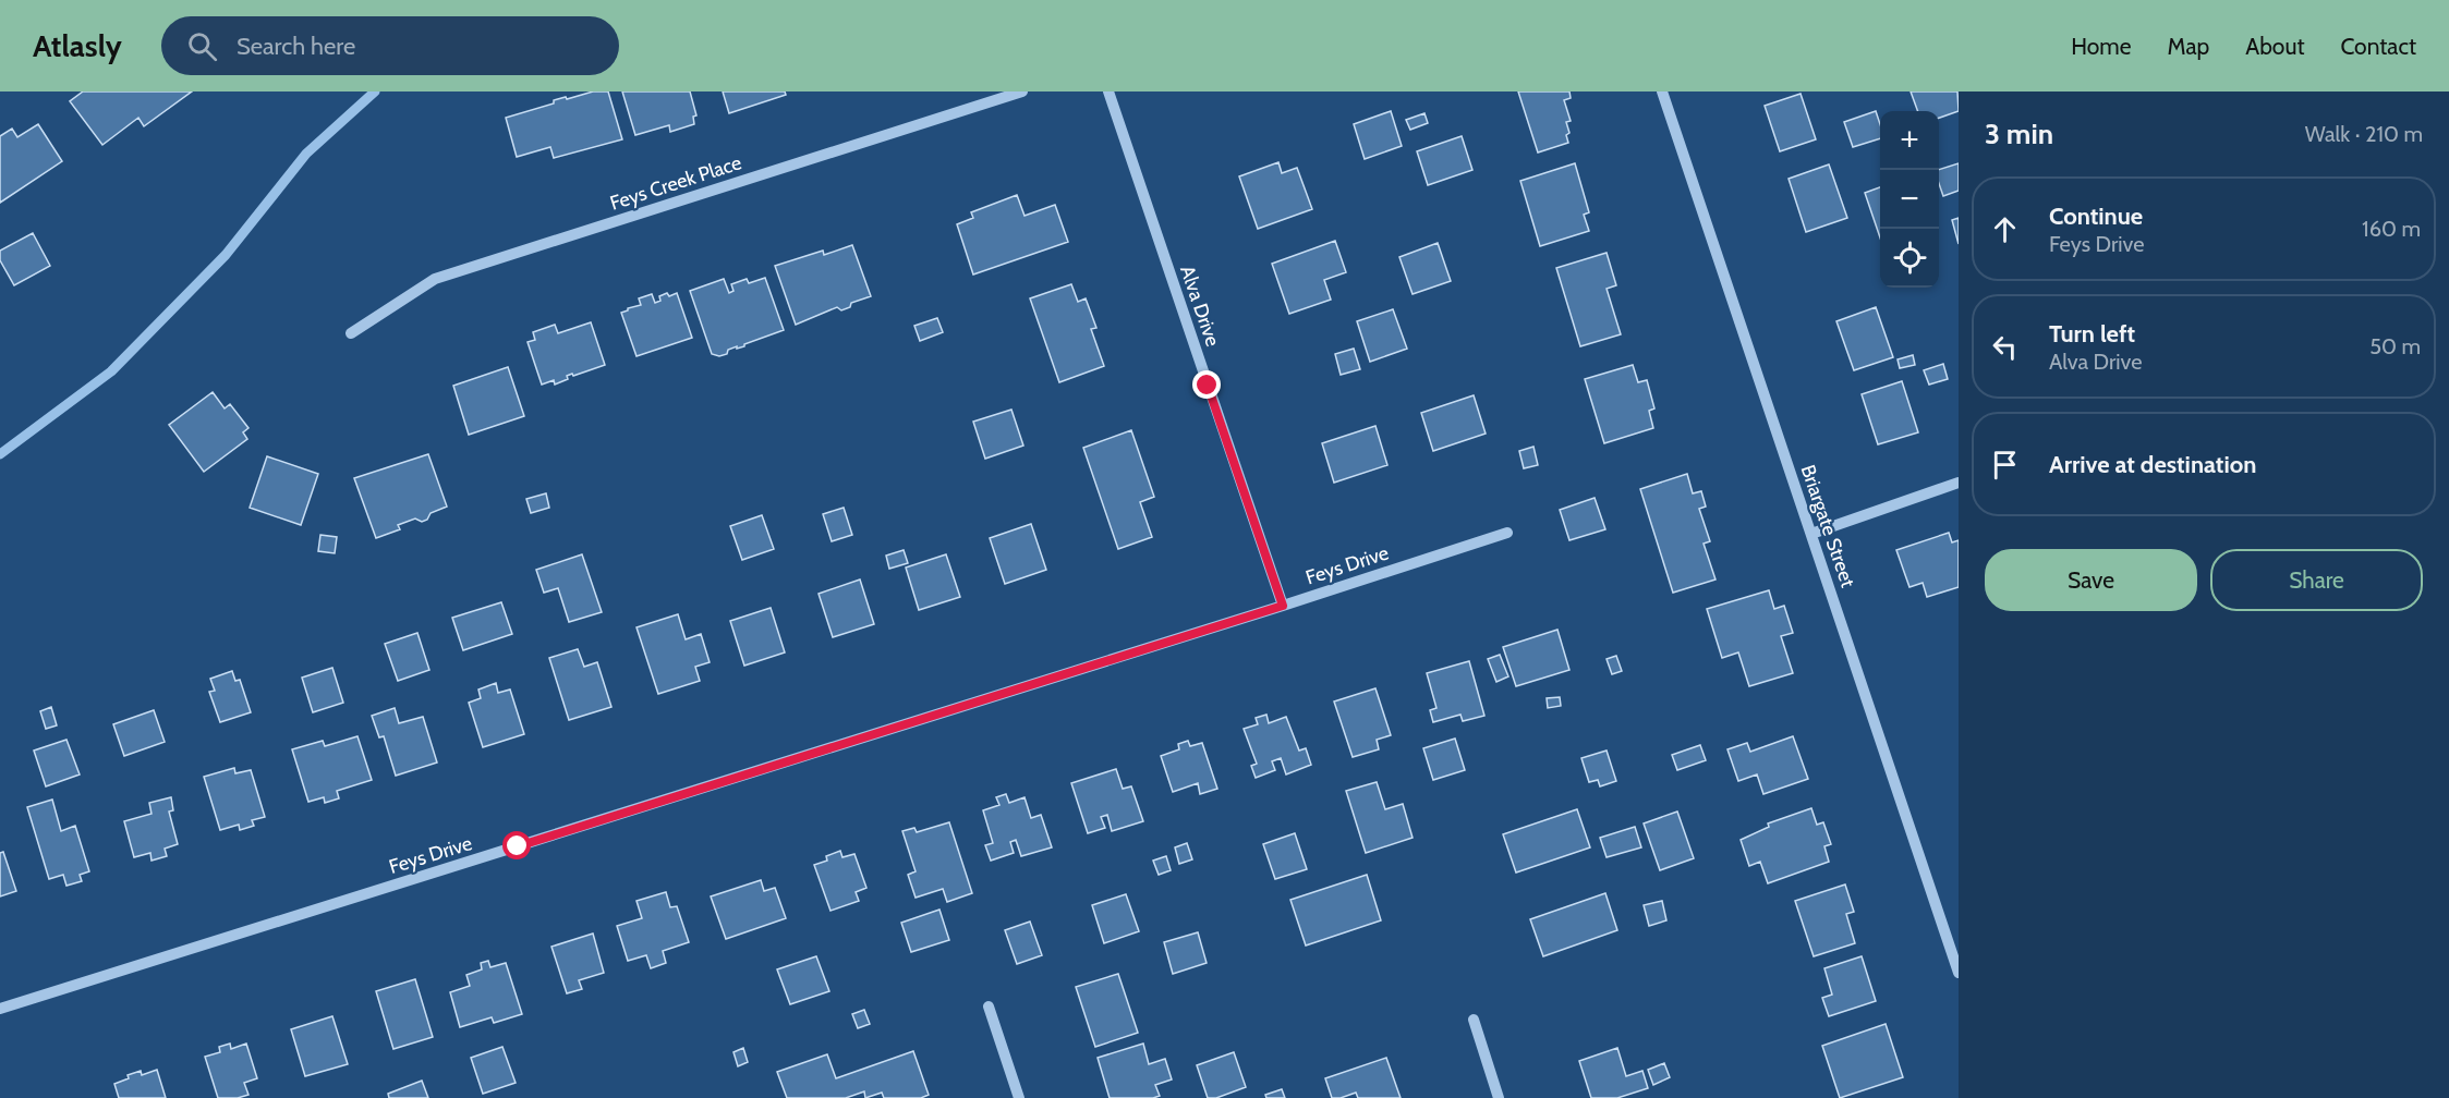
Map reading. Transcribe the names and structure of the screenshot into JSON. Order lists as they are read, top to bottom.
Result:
{
  "streets": {
    "street": [
      "Feys Creek Place",
      "Alva Drive",
      "Briargate Street",
      "Feys Drive"
    ]
  },
  "crossings": [
    ["Alva Drive", "Feys Drive"]
  ],
  "page": {
    "header": "Atlasly",
    "search": "Search here",
    "nav": [
      "Home",
      "Map",
      "About",
      "Contact"
    ],
    "heading": ["3 min", "Walk · 210 m"],
    "map_buttons": ["+", "−"],
    "list": [
      ["Continue", "Feys Drive", "160 m"],
      ["Turn left", "Alva Drive", "50 m"],
      "Arrive at destination"
    ],
    "buttons": ["Save", "Share"]
  }
}
